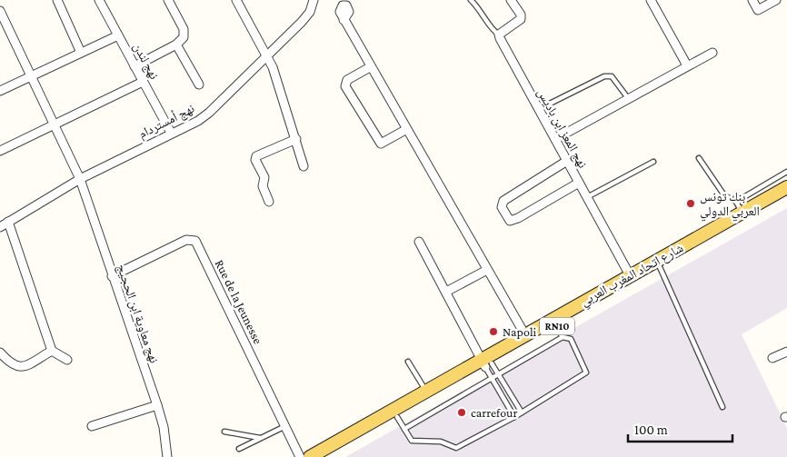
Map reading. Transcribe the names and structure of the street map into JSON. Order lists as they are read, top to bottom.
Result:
{
  "streets": {
    "main road": ["شارع اتحاد المغرب العربي", "RN10"],
    "street": [
      "نهج لندن",
      "نهج أمستردام",
      "نهج المعز ابن باديس",
      "Rue de la Jeunesse",
      "نهج معاوية ابن الحجيج"
    ]
  },
  "crossings": [
    ["نهج لندن", "نهج أمستردام"],
    ["نهج أمستردام", "نهج معاوية ابن الحجيج"],
    ["نهج المعز ابن باديس", "شارع اتحاد المغرب العربي"],
    ["Rue de la Jeunesse", "نهج معاوية ابن الحجيج"]
  ],
  "places": ["بنك تونس العربي الدولي", "Napoli", "carrefour"],
  "scale_bar": "100 m"
}
